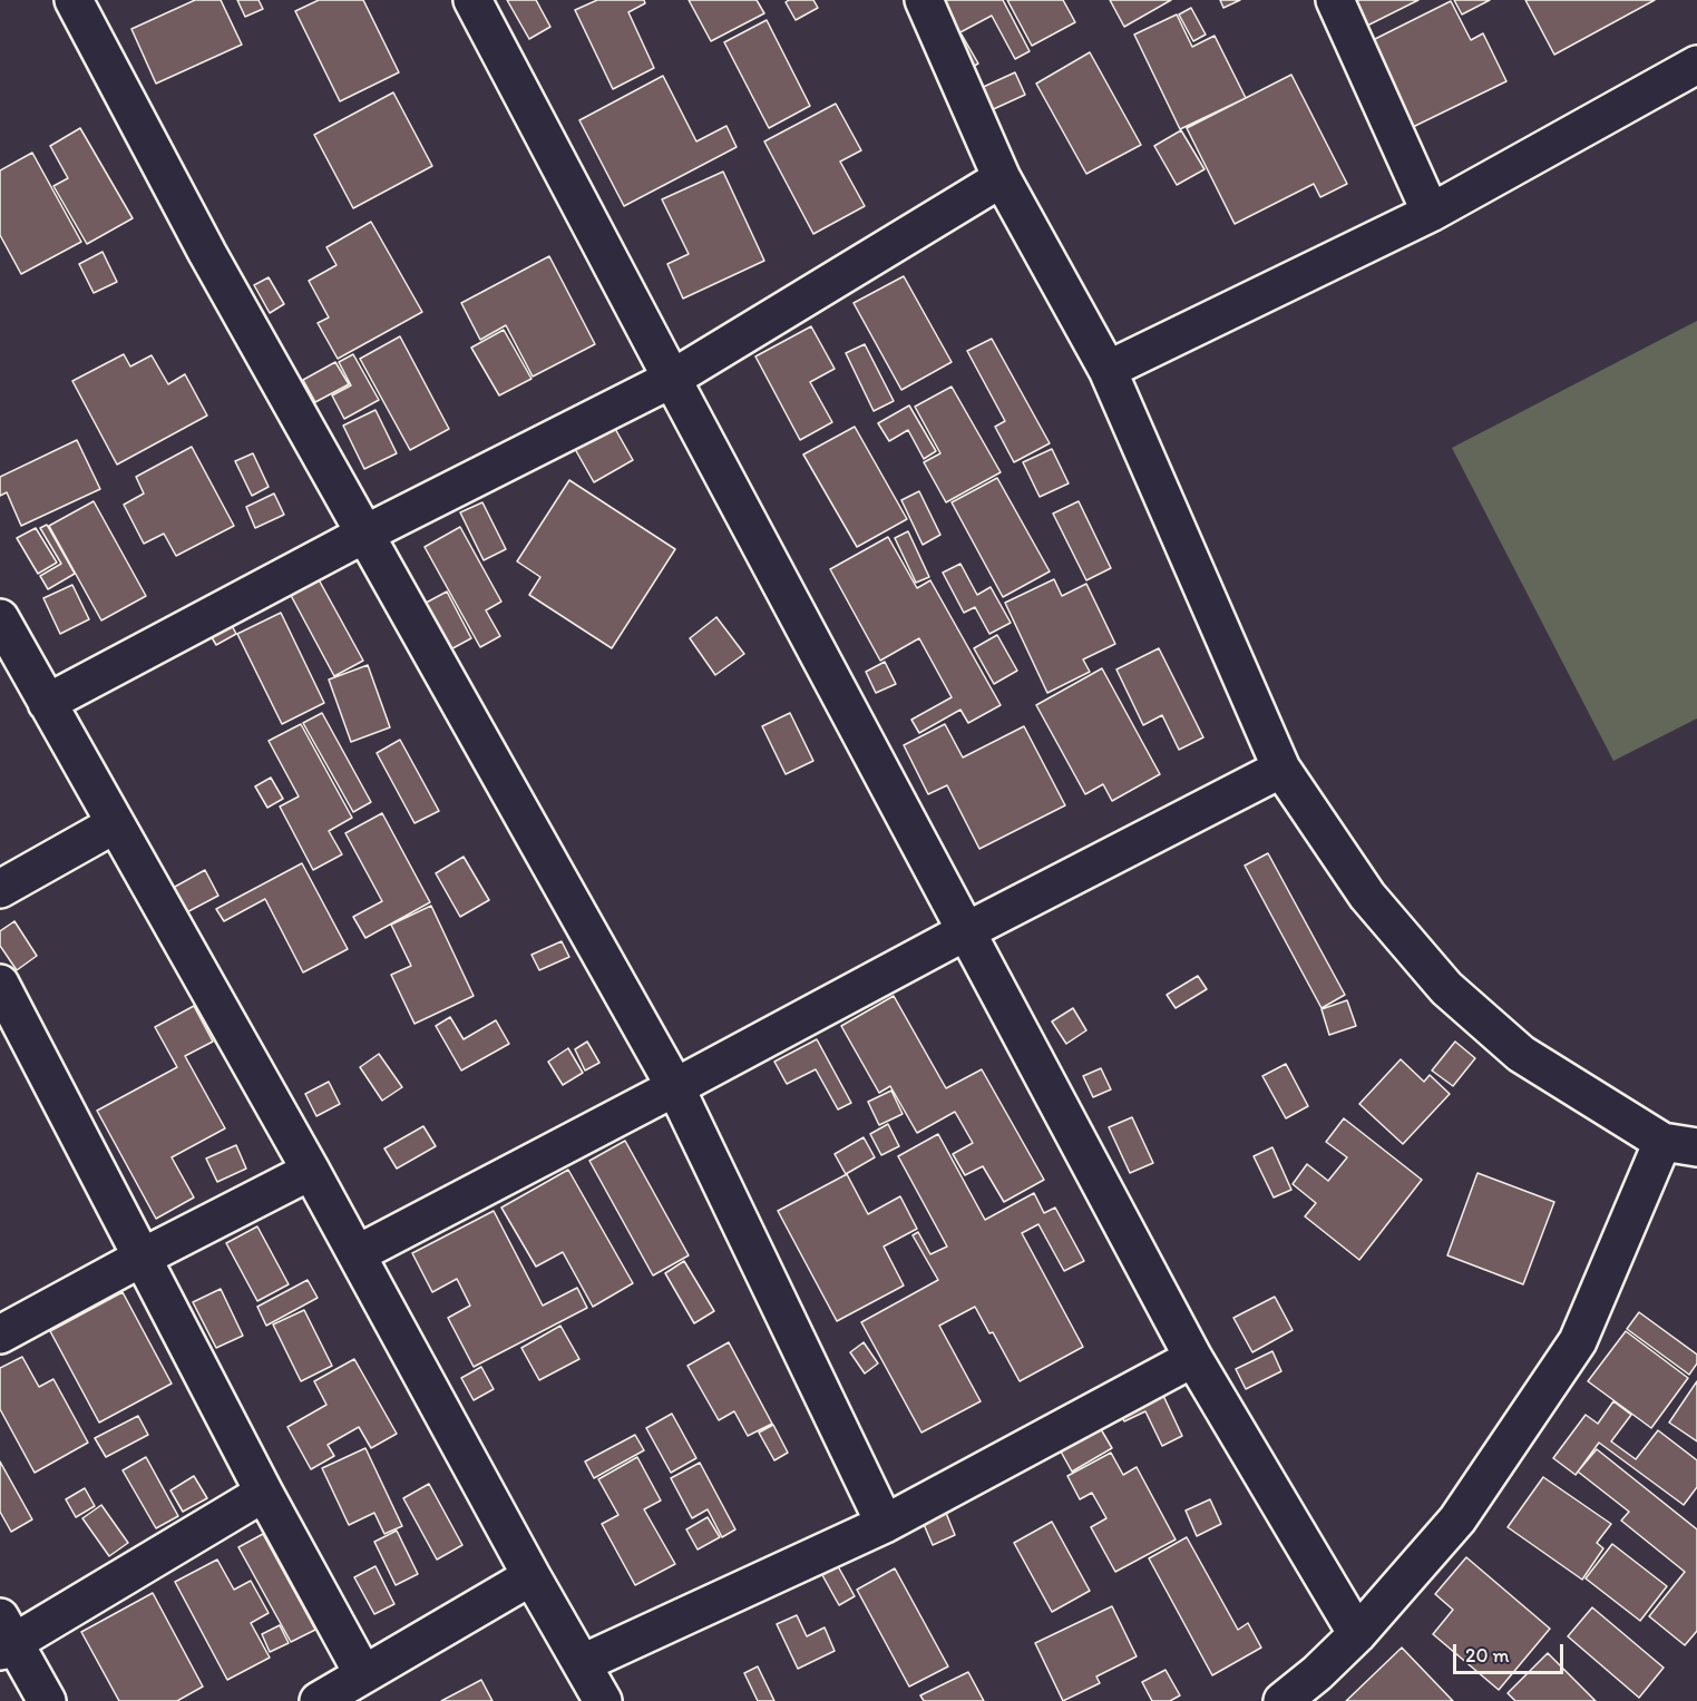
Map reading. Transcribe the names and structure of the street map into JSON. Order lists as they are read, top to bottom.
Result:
{
  "scale_bar": "20 m"
}
